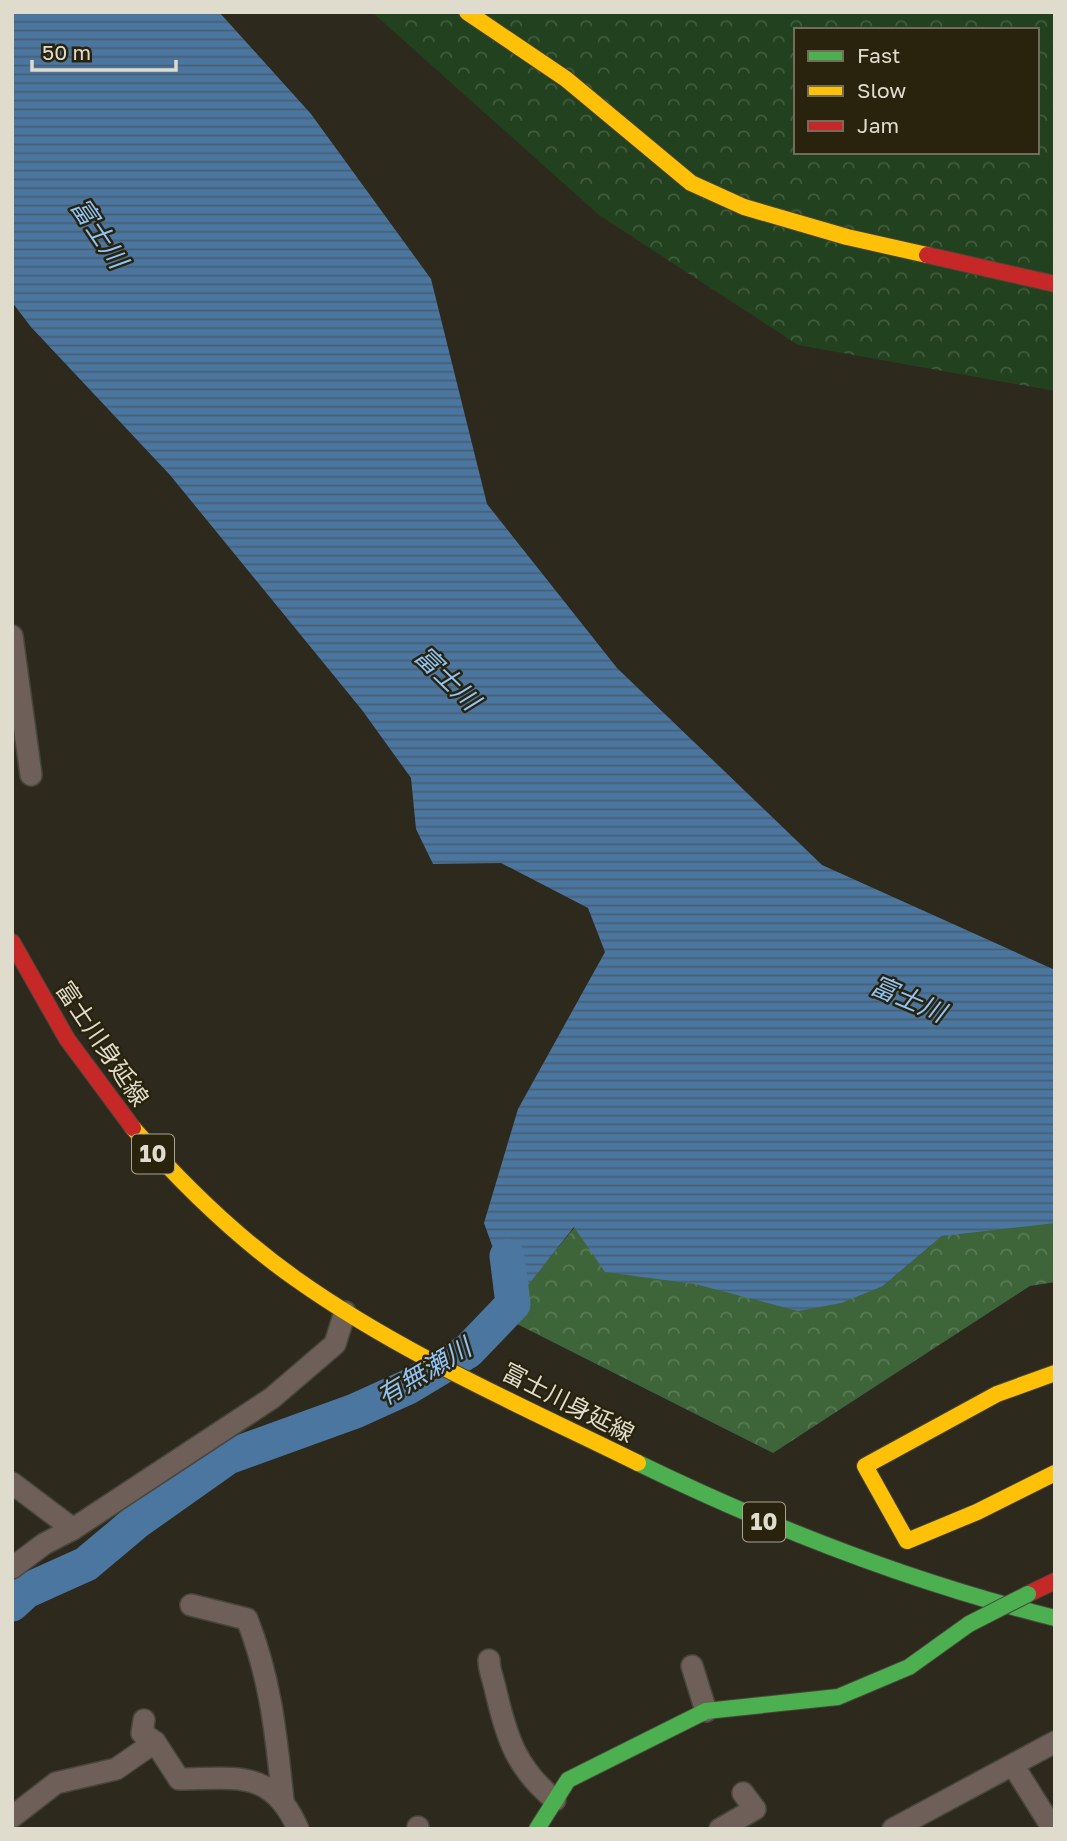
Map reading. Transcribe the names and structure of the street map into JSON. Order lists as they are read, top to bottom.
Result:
{
  "streets": {
    "street": ["富士川身延線", "10"]
  },
  "water": ["富士川", "有無瀬川"],
  "legend": ["Fast", "Slow", "Jam"],
  "scale_bar": "50 m"
}
